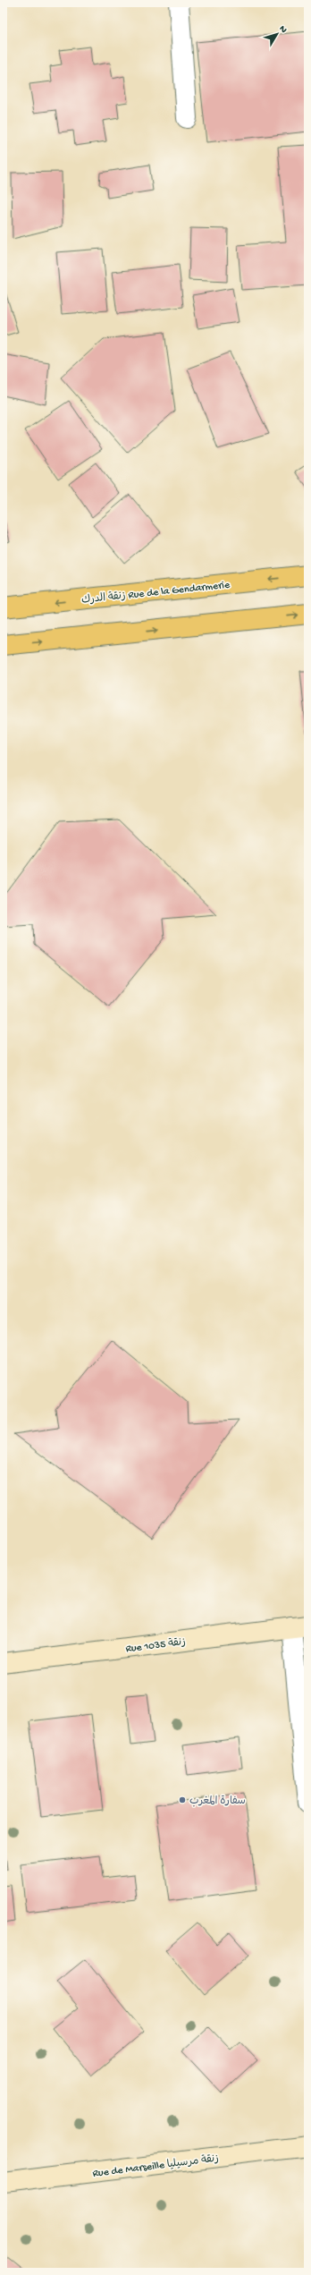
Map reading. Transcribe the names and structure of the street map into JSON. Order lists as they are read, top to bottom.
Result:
{
  "streets": {
    "main road": ["زنقة الدرك Rue de la Gendarmerie"],
    "street": ["Rue 1035 زنقة", "Rue de Marseille زنقة مرسيليا"]
  },
  "places": ["سفارة المغرب"],
  "north": "top right"
}
